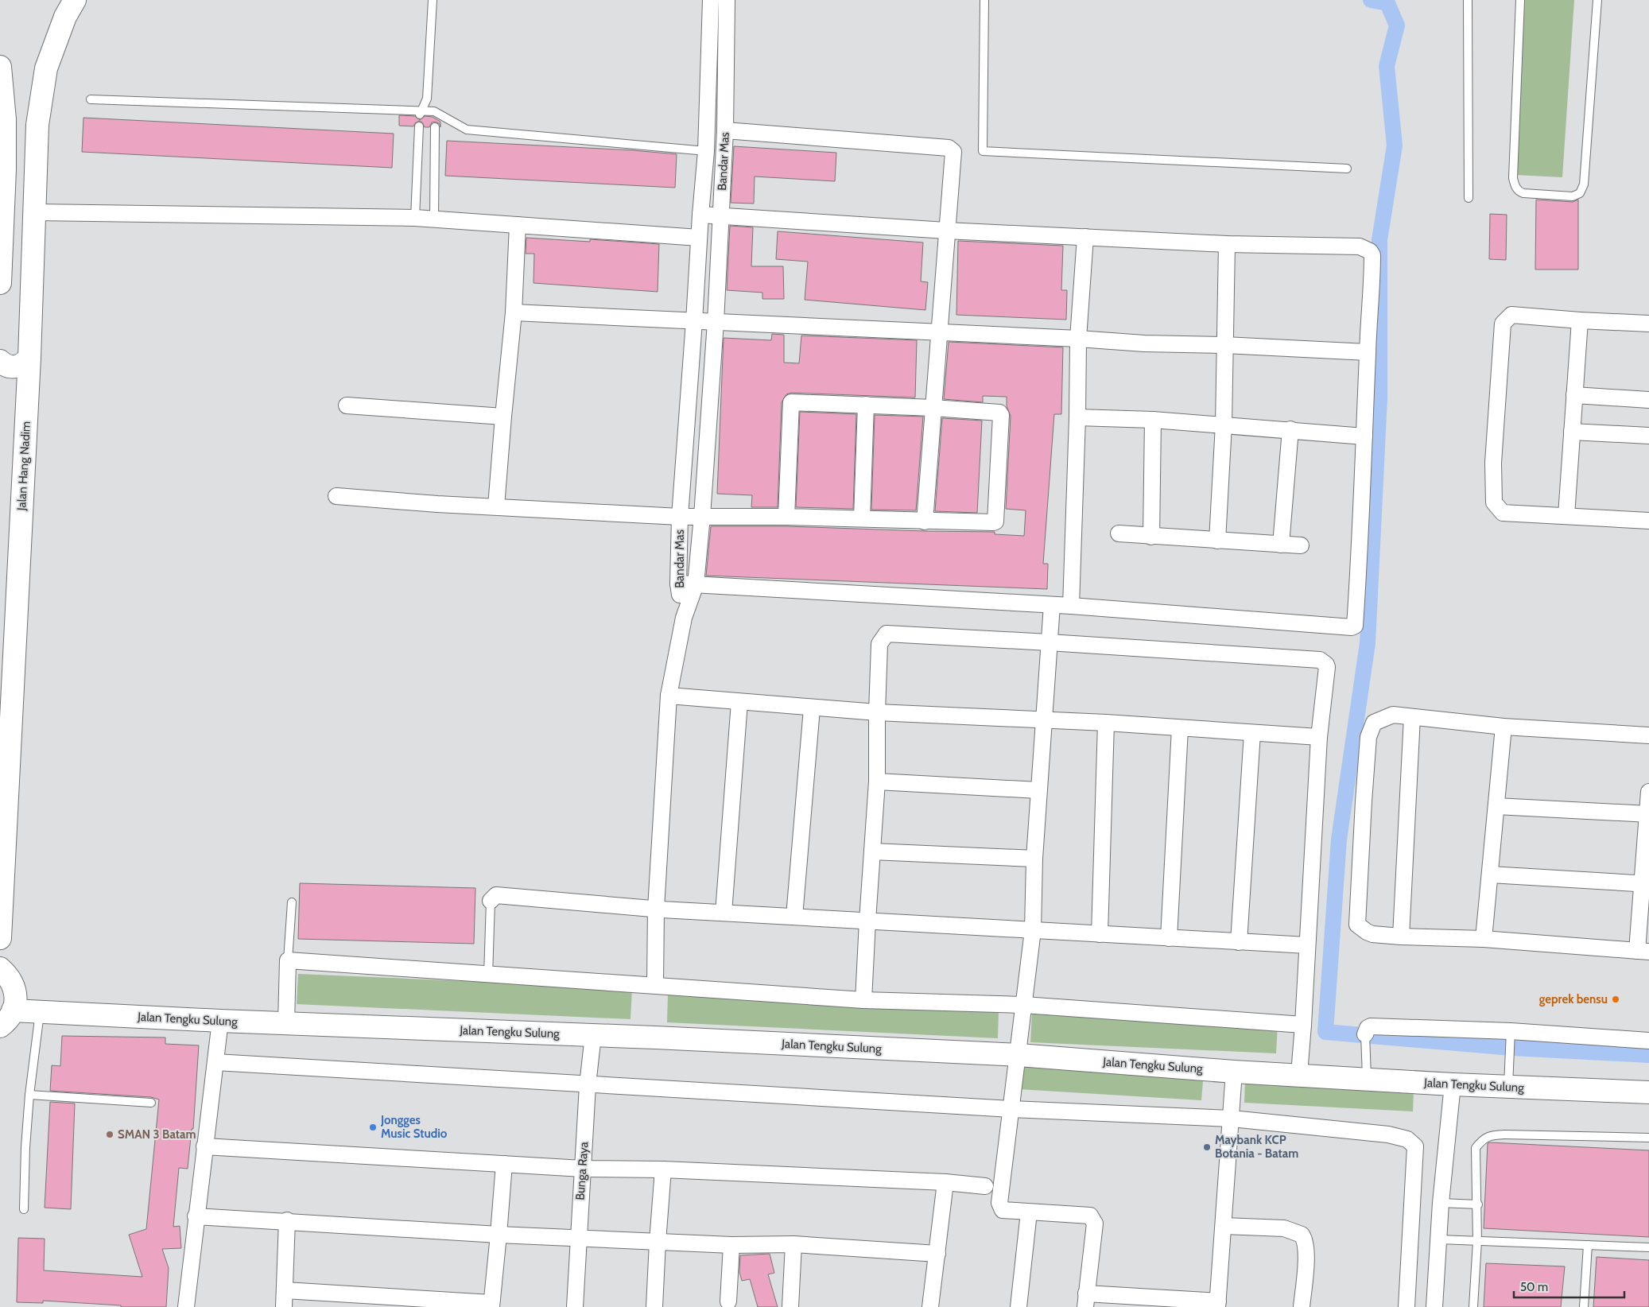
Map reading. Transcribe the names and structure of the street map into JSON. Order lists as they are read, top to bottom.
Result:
{
  "streets": {
    "street": [
      "Bandar Mas",
      "Jalan Hang Nadim",
      "Jalan Tengku Sulung",
      "Bunga Raya"
    ]
  },
  "crossings": [
    ["Jalan Tengku Sulung", "Bunga Raya"]
  ],
  "places": [
    "geprek bensu",
    "Jongges Music Studio",
    "SMAN 3 Batam",
    "Maybank KCP Botania - Batam"
  ],
  "scale_bar": "50 m"
}
